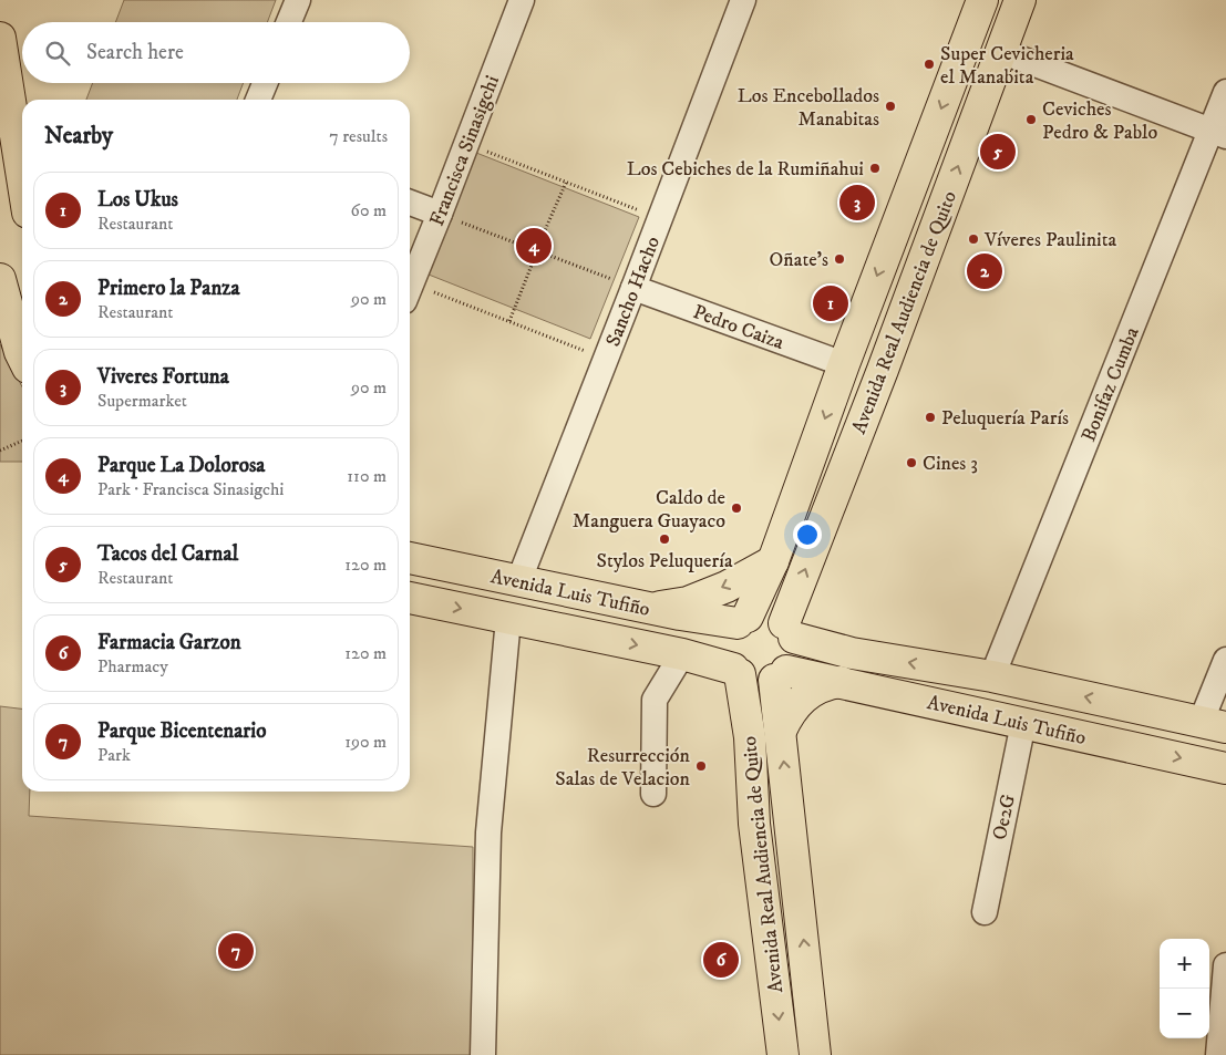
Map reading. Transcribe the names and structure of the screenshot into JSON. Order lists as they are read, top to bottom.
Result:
{
  "streets": {
    "main road": ["Avenida Real Audiencia de Quito", "Avenida Luis Tufiño"],
    "street": [
      "Francisca Sinasigchi",
      "Sancho Hacho",
      "Pedro Caiza",
      "Bonifaz Cumba",
      "Oe2G"
    ]
  },
  "crossings": [
    ["Sancho Hacho", "Pedro Caiza"],
    ["Sancho Hacho", "Avenida Luis Tufiño"],
    ["Avenida Real Audiencia de Quito", "Pedro Caiza"],
    ["Avenida Real Audiencia de Quito", "Avenida Luis Tufiño"],
    ["Bonifaz Cumba", "Avenida Luis Tufiño"],
    ["Avenida Luis Tufiño", "Oe2G"]
  ],
  "places": [
    "Super Cevicheria el Manabita",
    "Los Encebollados Manabitas",
    "Ceviches Pedro & Pablo",
    "Los Cebiches de la Rumiñahui",
    "Víveres Paulinita",
    "Oñate's",
    "Peluquería París",
    "Cines 3",
    "Caldo de Manguera Guayaco",
    "Stylos Peluquería",
    "Resurrección Salas de Velacion"
  ],
  "page": {
    "search": "Search here",
    "heading": ["Nearby", "7 results"],
    "pins": [
      "5",
      "3",
      "4",
      "2",
      "1",
      "7",
      "6"
    ],
    "list": [
      {
        "mark": "1",
        "name": "Los Ukus",
        "note": "Restaurant",
        "value": "60 m"
      },
      {
        "mark": "2",
        "name": "Primero la Panza",
        "note": "Restaurant",
        "value": "90 m"
      },
      {
        "mark": "3",
        "name": "Viveres Fortuna",
        "note": "Supermarket",
        "value": "90 m"
      },
      {
        "mark": "4",
        "name": "Parque La Dolorosa",
        "note": "Park · Francisca Sinasigchi",
        "value": "110 m"
      },
      {
        "mark": "5",
        "name": "Tacos del Carnal",
        "note": "Restaurant",
        "value": "120 m"
      },
      {
        "mark": "6",
        "name": "Farmacia Garzon",
        "note": "Pharmacy",
        "value": "120 m"
      },
      {
        "mark": "7",
        "name": "Parque Bicentenario",
        "note": "Park",
        "value": "190 m"
      }
    ],
    "map_buttons": ["+", "−"]
  }
}
